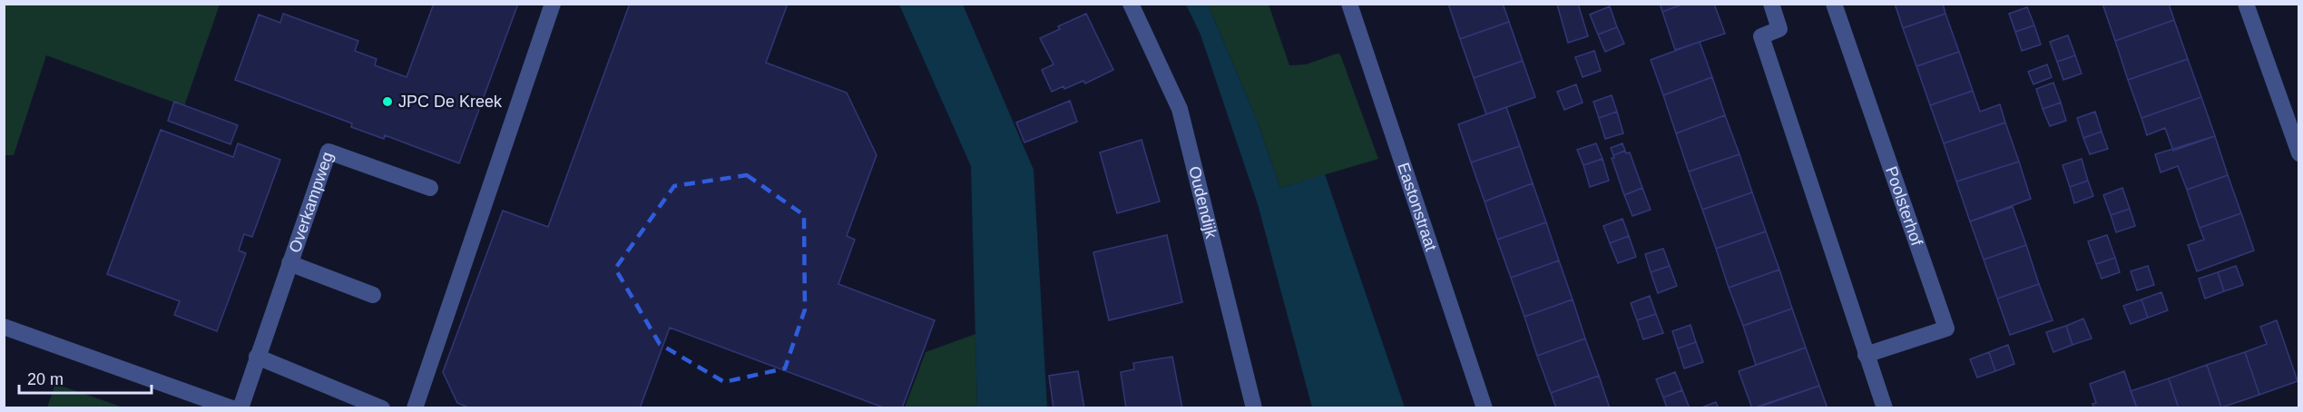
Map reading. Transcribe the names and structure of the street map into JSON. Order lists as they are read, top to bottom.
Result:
{
  "streets": {
    "street": [
      "Oudendijk",
      "Eastonstraat",
      "Poolsterhof",
      "Overkampweg"
    ]
  },
  "places": ["JPC De Kreek"],
  "scale_bar": "20 m"
}
